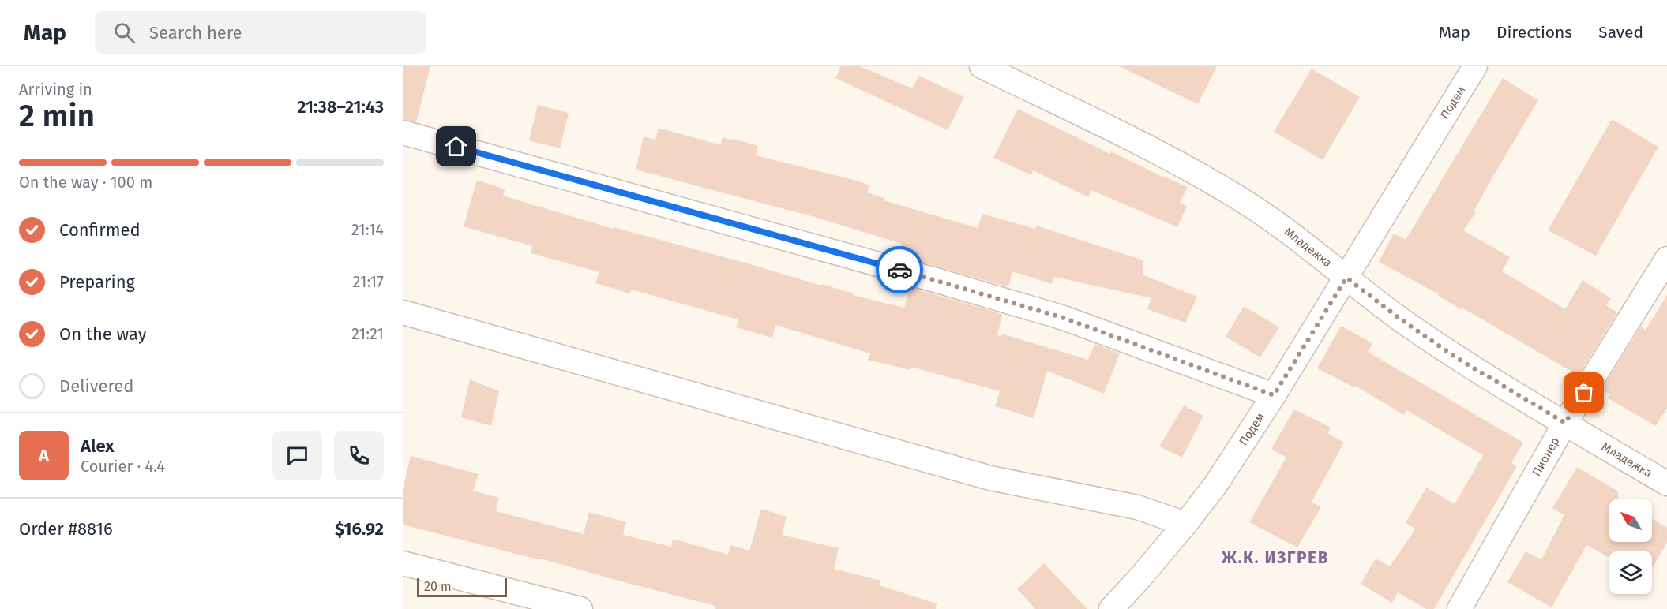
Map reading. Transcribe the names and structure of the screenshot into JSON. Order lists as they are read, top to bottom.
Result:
{
  "streets": {
    "street": ["Подем", "Младежка", "Пионер"]
  },
  "crossings": [
    ["Подем", "Младежка"],
    ["Младежка", "Пионер"]
  ],
  "districts": ["Ж.К. ИЗГРЕВ"],
  "scale_bar": "20 m",
  "north": "top left",
  "page": {
    "header": "Map",
    "search": "Search here",
    "nav": ["Map", "Directions", "Saved"],
    "heading": ["2 min", "Arriving in", "21:38–21:43"],
    "panel": [
      "Alex",
      "Courier · 4.4",
      "Order #8816",
      "$16.92"
    ],
    "bar": "On the way · 100 m",
    "list": [
      ["Confirmed", "21:14"],
      ["Preparing", "21:17"],
      ["On the way", "21:21"],
      "Delivered"
    ],
    "round": "A",
    "scale": "20 m"
  }
}
